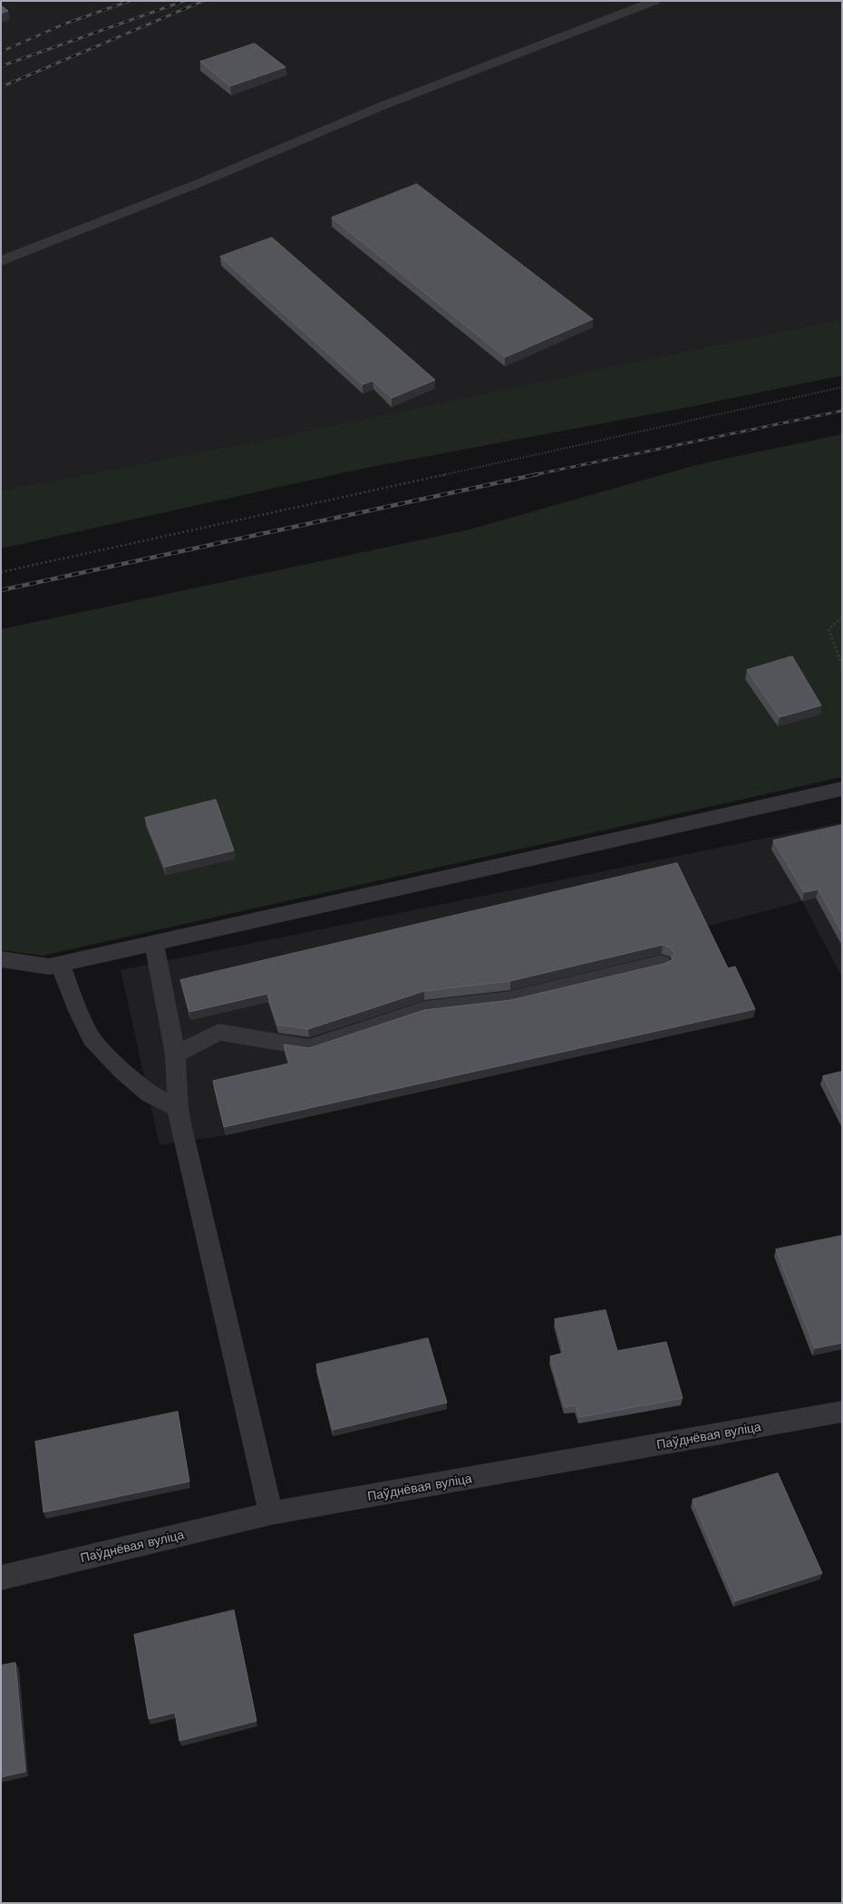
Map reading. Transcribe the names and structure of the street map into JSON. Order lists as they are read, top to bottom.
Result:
{
  "streets": {
    "street": ["Паўднёвая вуліца"]
  }
}
